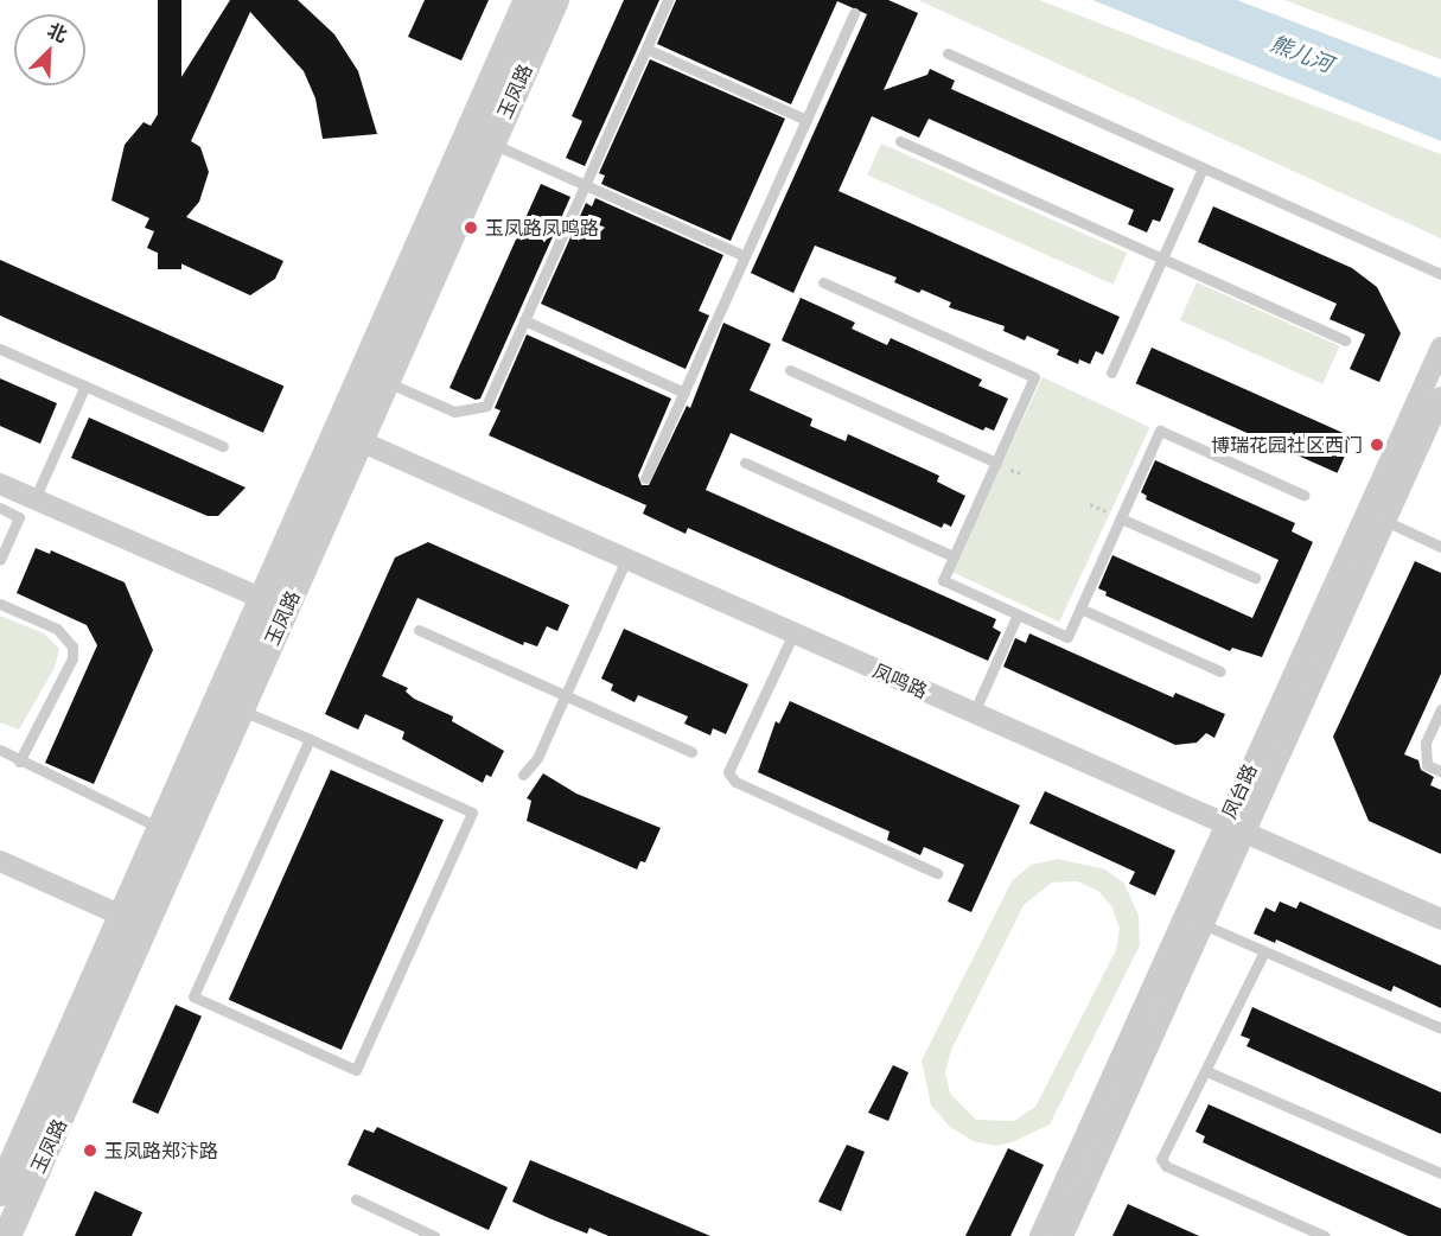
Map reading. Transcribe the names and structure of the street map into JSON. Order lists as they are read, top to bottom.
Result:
{
  "streets": {
    "street": ["玉凤路", "凤鸣路", "凤台路"]
  },
  "crossings": [
    ["玉凤路", "凤鸣路"],
    ["凤鸣路", "凤台路"]
  ],
  "water": ["熊儿河"],
  "places": ["玉凤路凤鸣路", "博瑞花园社区西门", "玉凤路郑汴路"],
  "north": "top right"
}
